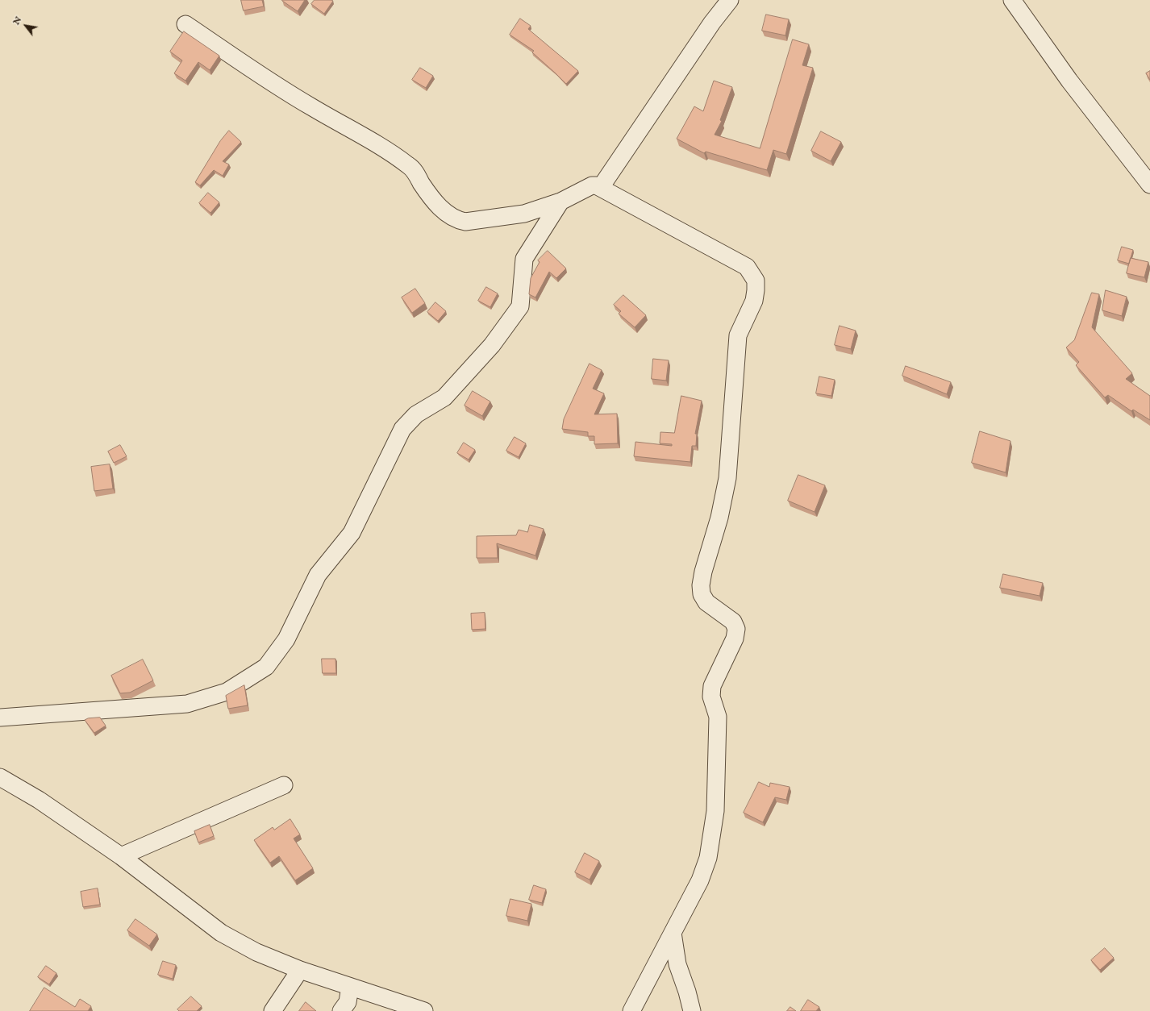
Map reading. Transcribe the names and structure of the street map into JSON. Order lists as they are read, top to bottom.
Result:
{
  "north": "top left"
}
